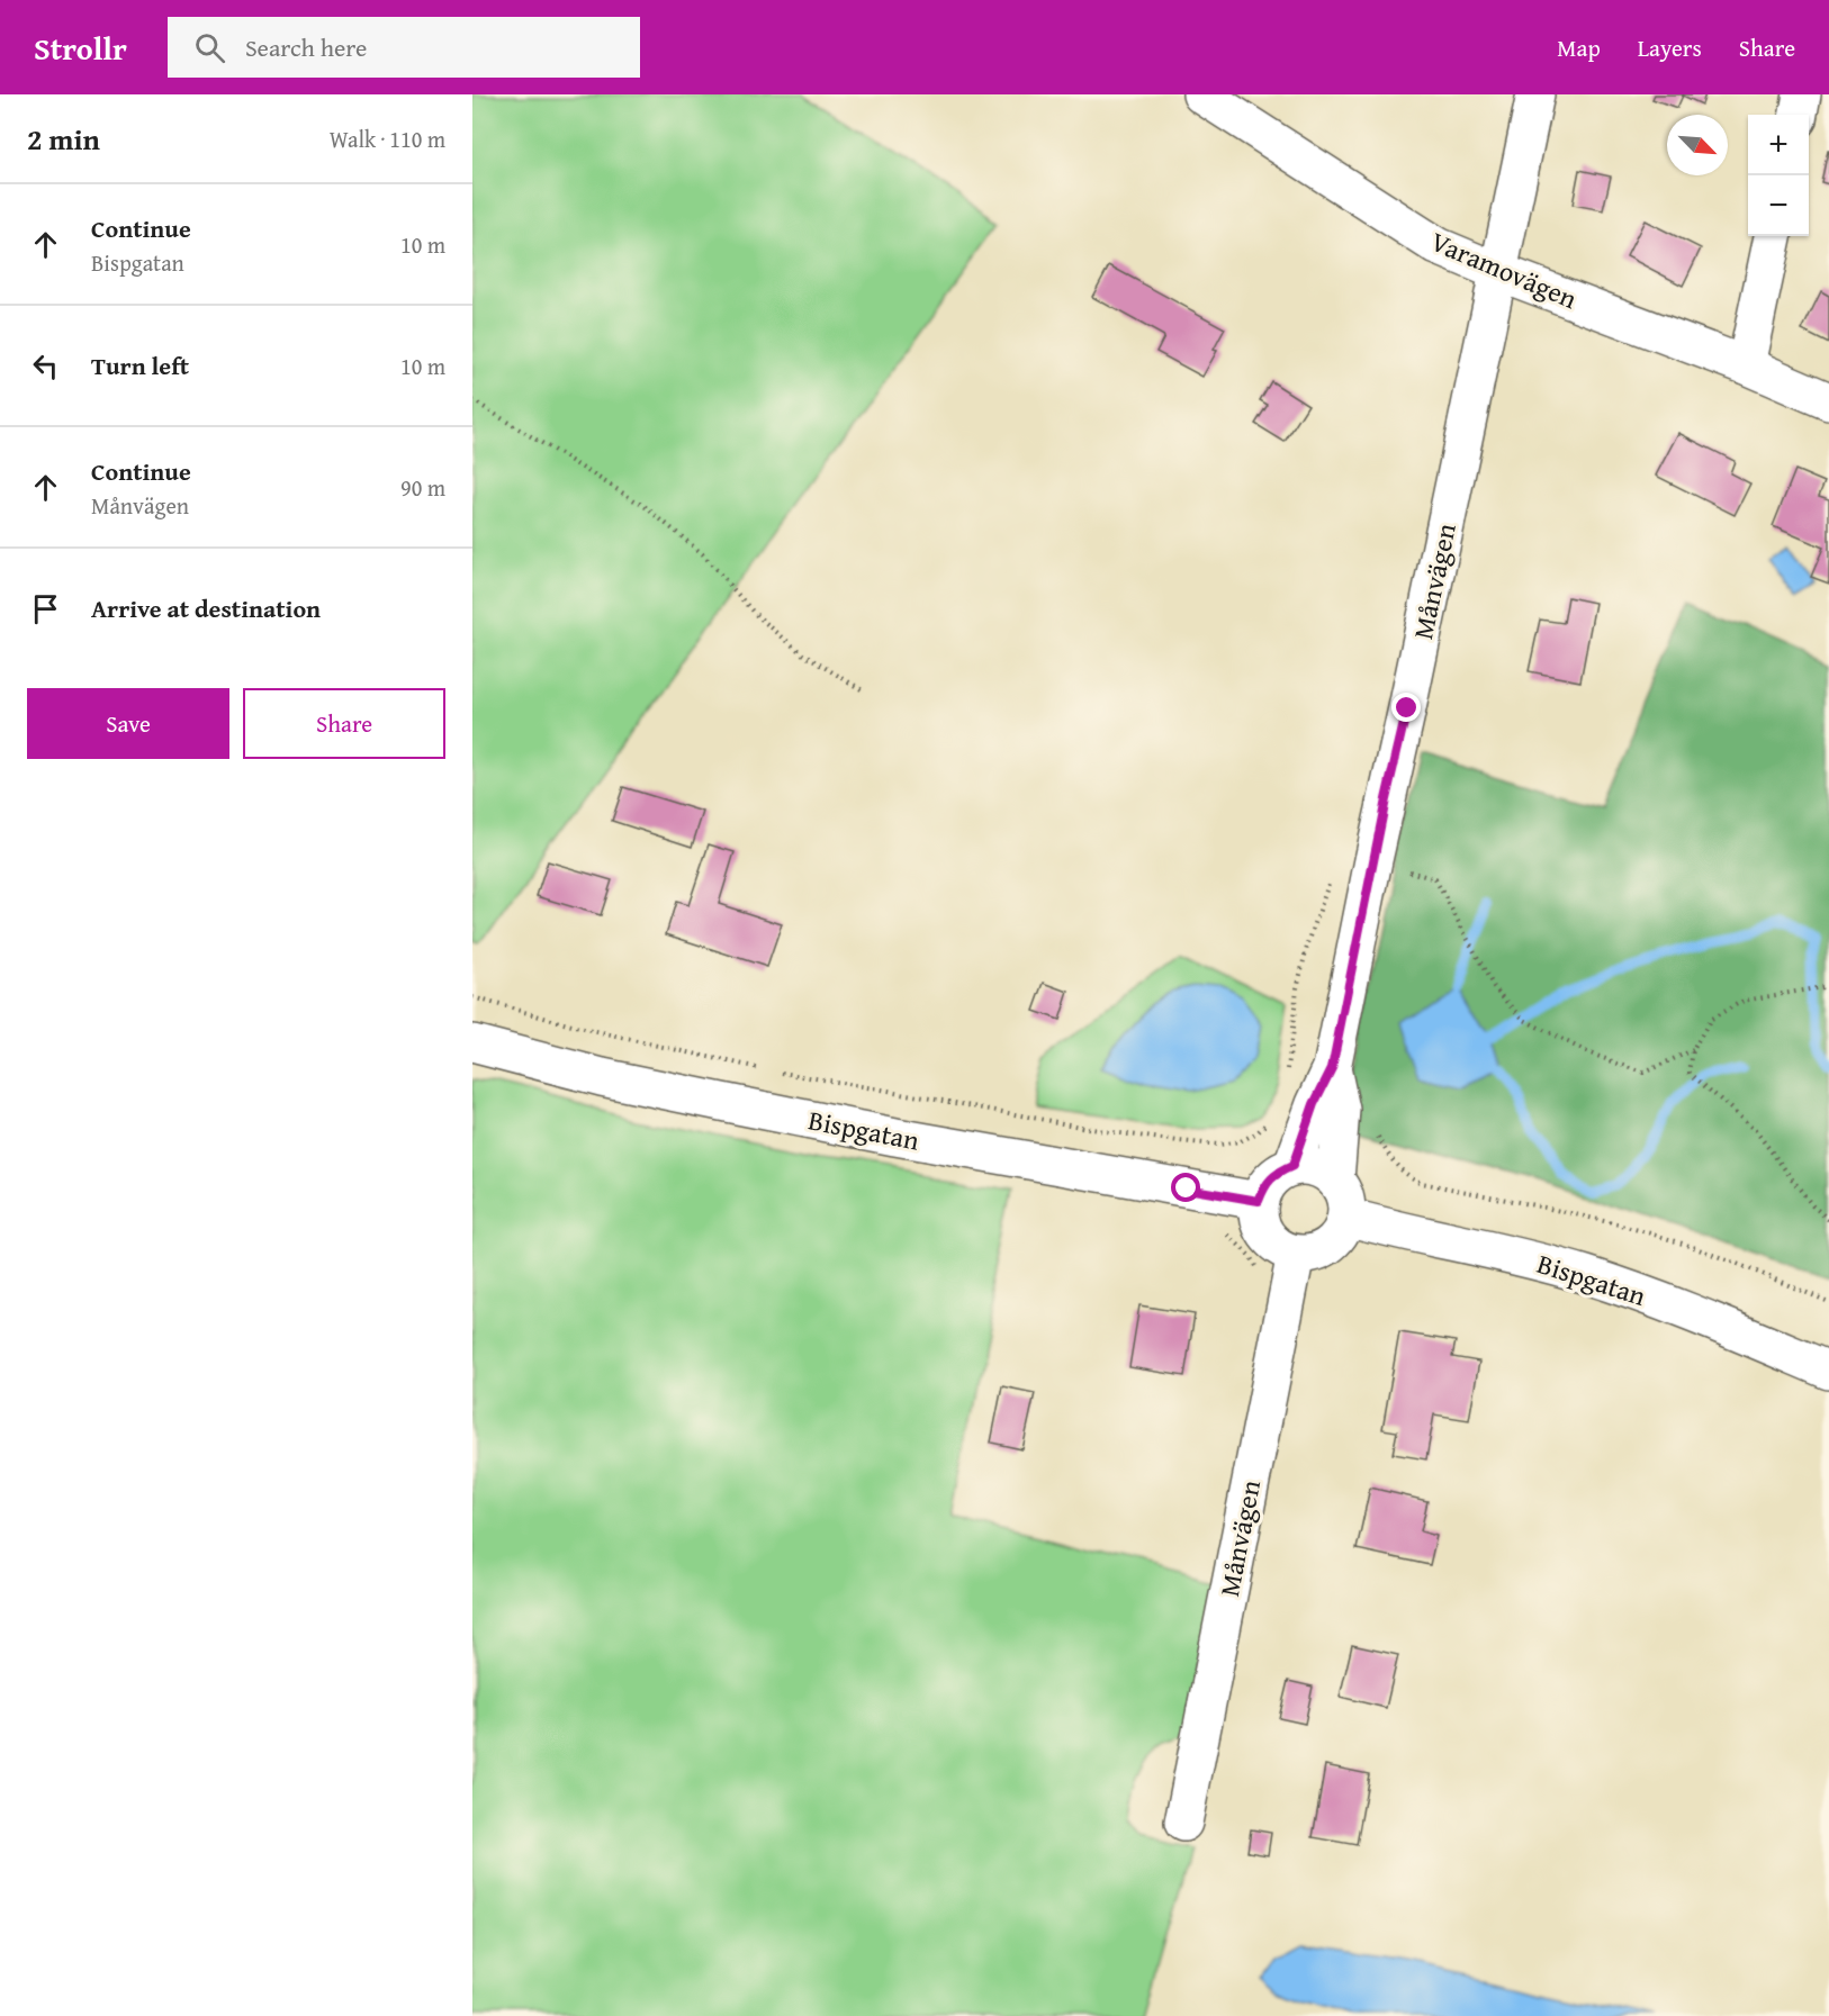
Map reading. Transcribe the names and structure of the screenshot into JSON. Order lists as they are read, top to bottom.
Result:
{
  "streets": {
    "street": ["Varamovägen", "Månvägen", "Bispgatan"]
  },
  "crossings": [
    ["Varamovägen", "Månvägen"],
    ["Månvägen", "Bispgatan"]
  ],
  "north": "bottom right",
  "page": {
    "header": "Strollr",
    "search": "Search here",
    "nav": ["Map", "Layers", "Share"],
    "heading": ["2 min", "Walk · 110 m"],
    "map_buttons": ["+", "−"],
    "list": [
      ["Continue", "Bispgatan", "10 m"],
      ["Turn left", "10 m"],
      ["Continue", "Månvägen", "90 m"],
      "Arrive at destination"
    ],
    "buttons": ["Save", "Share"]
  }
}
